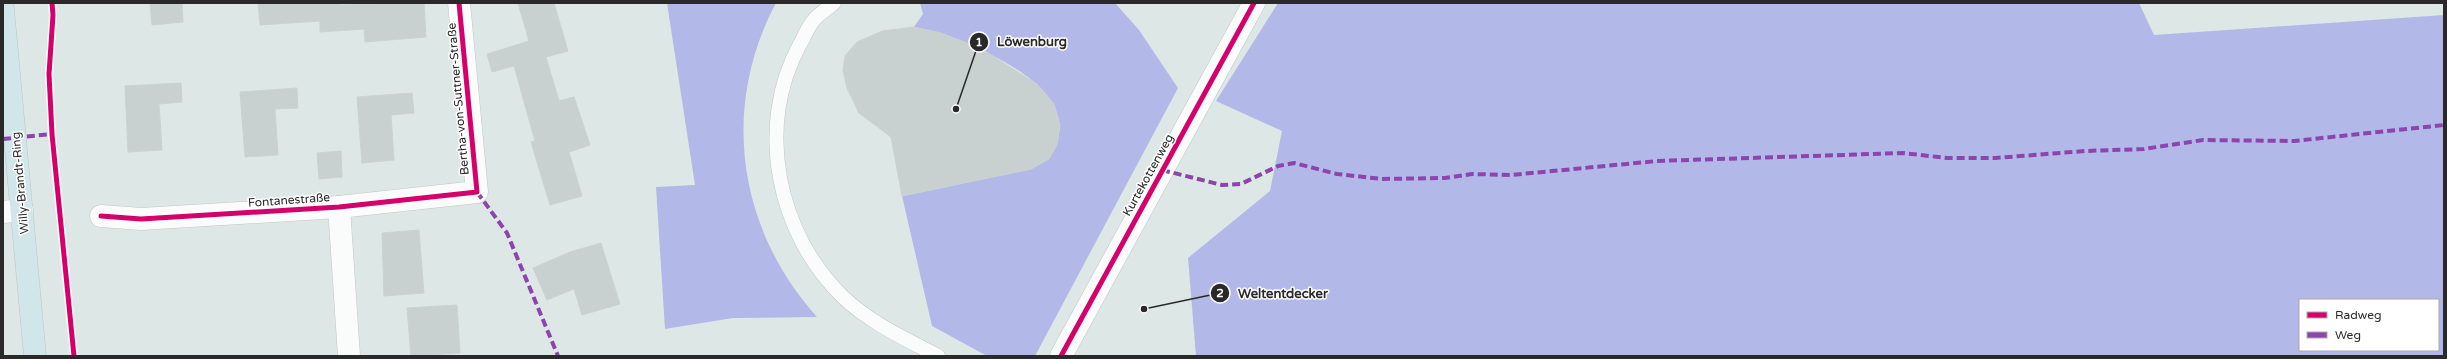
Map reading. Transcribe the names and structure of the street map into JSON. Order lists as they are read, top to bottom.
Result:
{
  "streets": {
    "main road": ["Willy-Brandt-Ring"],
    "street": ["Bertha-von-Suttner-Straße", "Kurtekottenweg", "Fontanestraße"]
  },
  "crossings": [
    ["Bertha-von-Suttner-Straße", "Fontanestraße"]
  ],
  "places": ["Löwenburg", "Weltentdecker"],
  "legend": ["Radweg", "Weg"]
}
